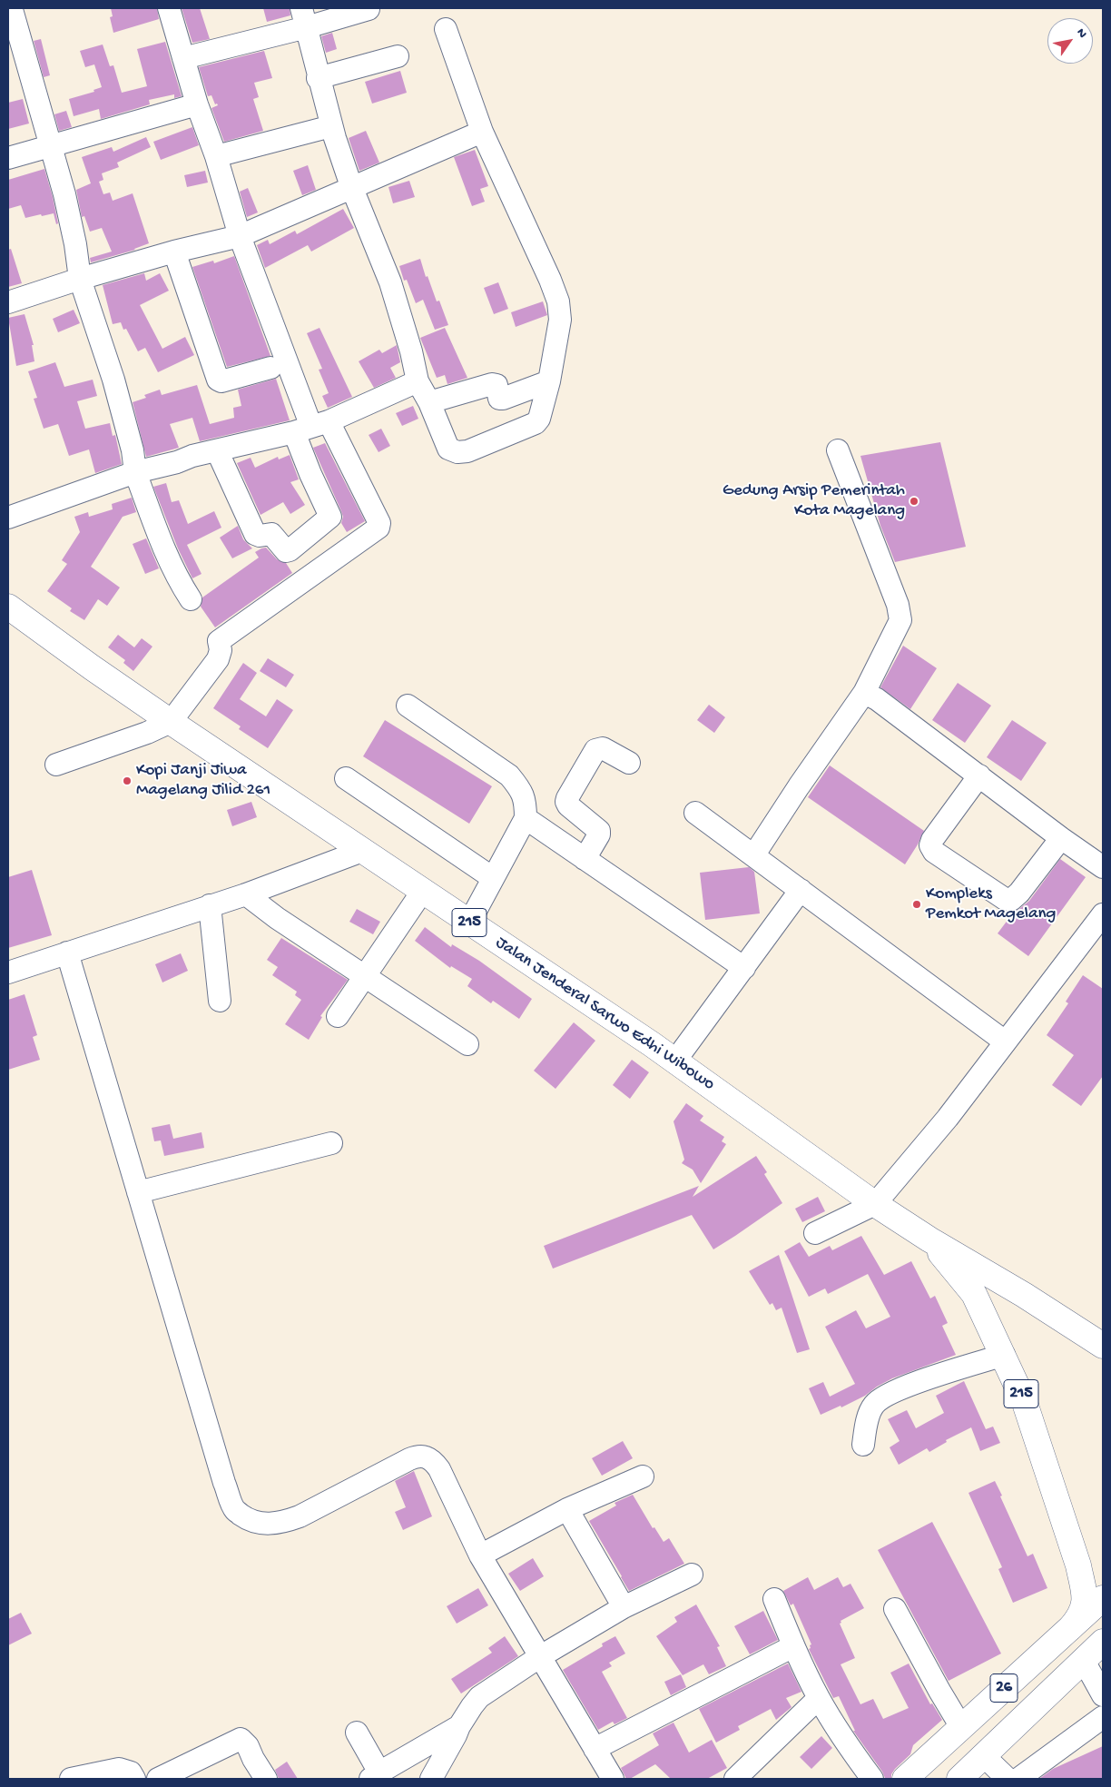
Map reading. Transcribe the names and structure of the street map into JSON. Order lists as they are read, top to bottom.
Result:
{
  "streets": {
    "main road": ["215", "Jalan Jenderal Sarwo Edhi Wibowo", "26"]
  },
  "crossings": [
    ["Jalan Jenderal Sarwo Edhi Wibowo", "26"]
  ],
  "places": ["Gedung Arsip Pemerintah Kota Magelang", "Kopi Janji Jiwa Magelang Jilid 261", "Kompleks Pemkot Magelang"],
  "north": "top right"
}
